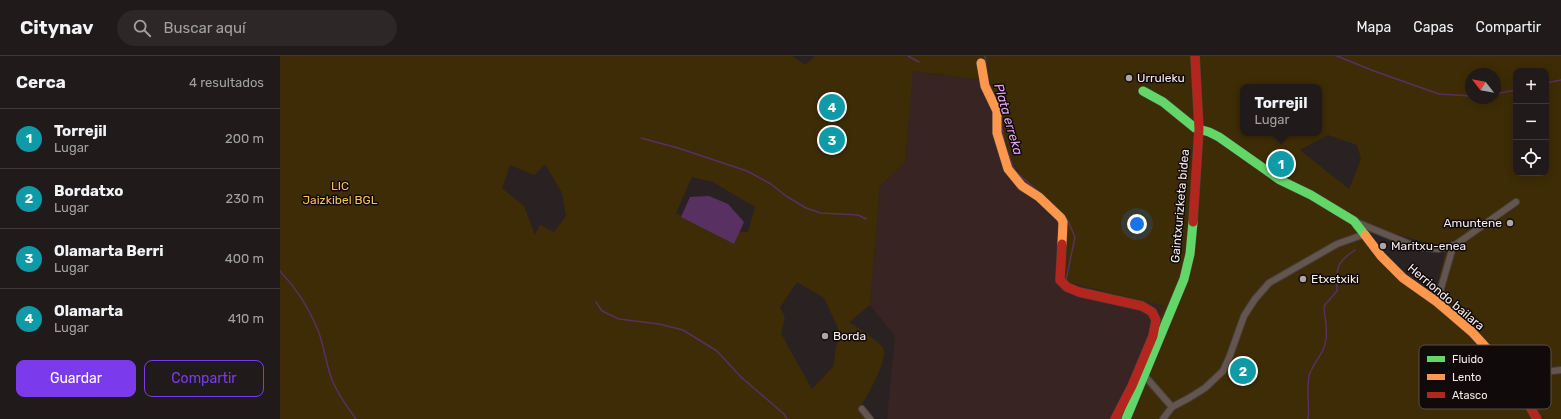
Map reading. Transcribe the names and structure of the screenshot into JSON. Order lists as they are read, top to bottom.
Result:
{
  "streets": {
    "street": ["Gaintxurizketa bidea", "Herriondo bailara"]
  },
  "crossings": [
    ["Gaintxurizketa bidea", "Herriondo bailara"]
  ],
  "water": ["Plata erreka"],
  "parks": ["LIC Jaizkibel BGL"],
  "places": [
    "Urruleku",
    "Amuntene",
    "Maritxu-enea",
    "Etxetxiki",
    "Borda"
  ],
  "legend": ["Fluido", "Lento", "Atasco"],
  "north": "top left",
  "page": {
    "header": "Citynav",
    "search": "Buscar aquí",
    "nav": ["Mapa", "Capas", "Compartir"],
    "heading": ["Cerca", "4 resultados"],
    "map_buttons": ["+", "−"],
    "popup": ["Torrejil", "Lugar"],
    "pins": [
      "4",
      "3",
      "1",
      "2"
    ],
    "list": [
      {
        "mark": "1",
        "name": "Torrejil",
        "note": "Lugar",
        "value": "200 m"
      },
      {
        "mark": "2",
        "name": "Bordatxo",
        "note": "Lugar",
        "value": "230 m"
      },
      {
        "mark": "3",
        "name": "Olamarta Berri",
        "note": "Lugar",
        "value": "400 m"
      },
      {
        "mark": "4",
        "name": "Olamarta",
        "note": "Lugar",
        "value": "410 m"
      }
    ],
    "buttons": ["Guardar", "Compartir"]
  }
}
